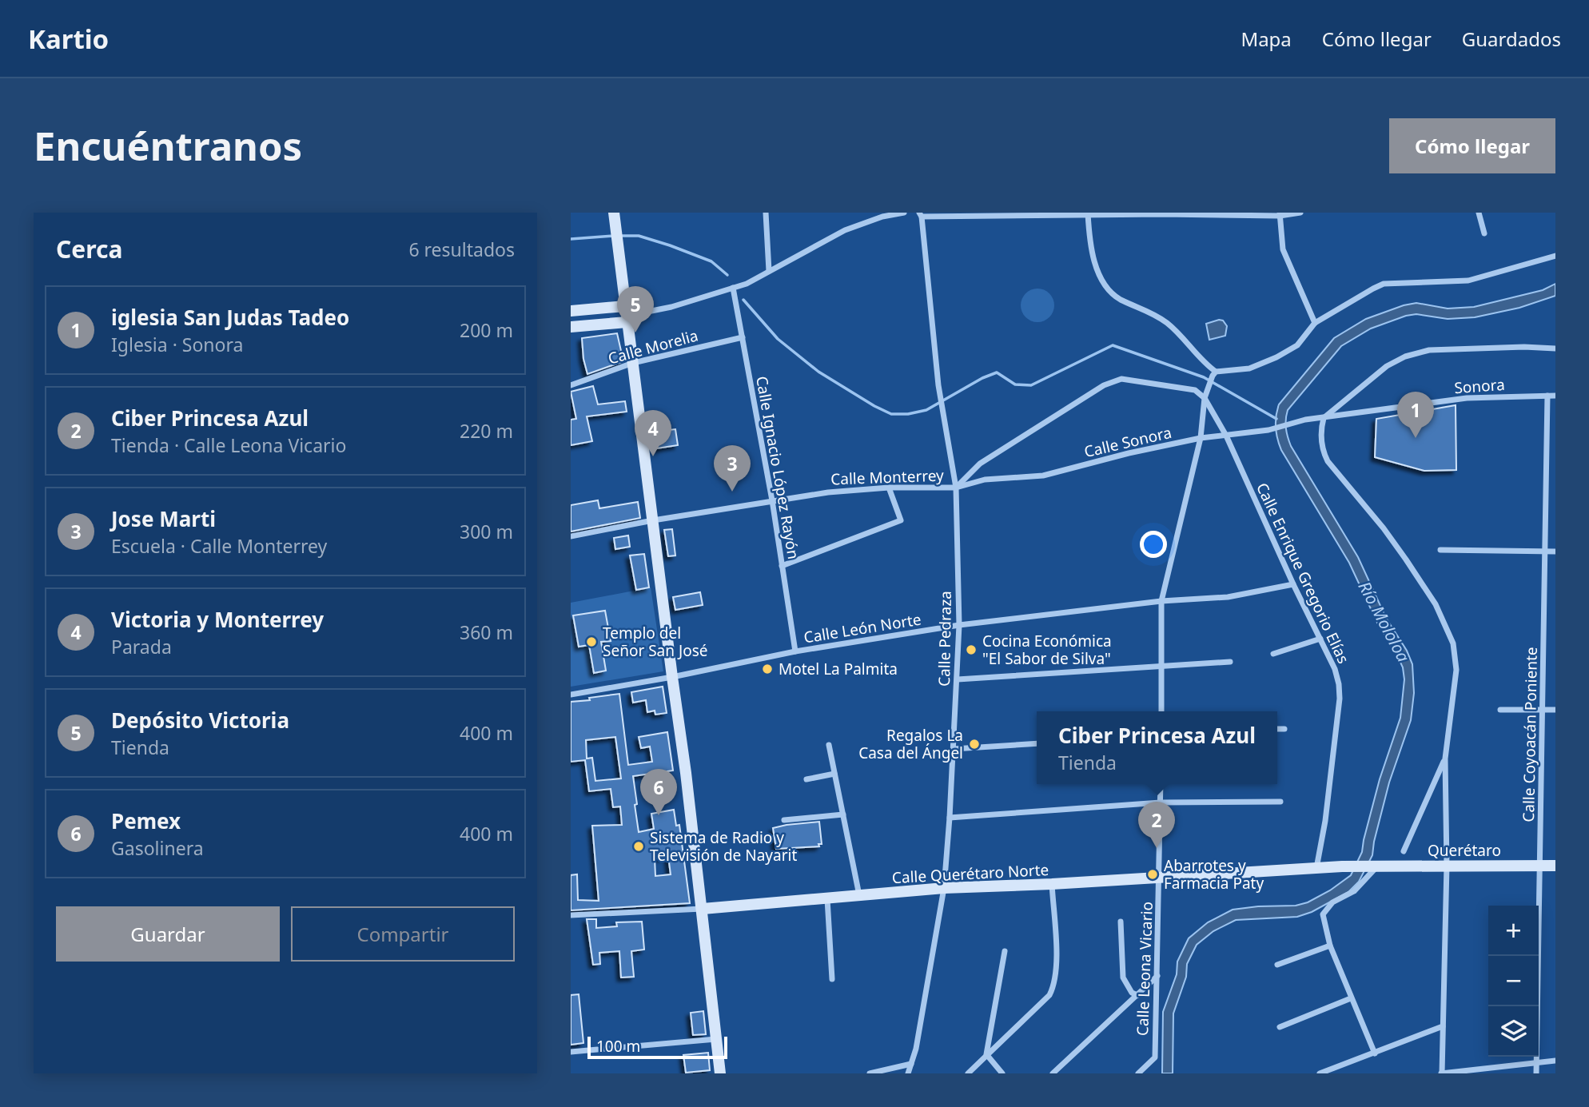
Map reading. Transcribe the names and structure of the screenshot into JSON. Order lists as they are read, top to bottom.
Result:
{
  "streets": {
    "main road": ["Querétaro", "Calle Querétaro Norte"],
    "street": [
      "Calle Morelia",
      "Sonora",
      "Calle Sonora",
      "Calle Ignacio López Rayón",
      "Calle Monterrey",
      "Calle Enrique Gregorio Elías",
      "Calle León Norte",
      "Calle Pedraza",
      "Calle Coyoacán Poniente",
      "Calle Leona Vicario"
    ]
  },
  "crossings": [
    ["Calle Morelia", "Calle Ignacio López Rayón"],
    ["Sonora", "Calle Sonora"],
    ["Sonora", "Calle Coyoacán Poniente"],
    ["Calle Sonora", "Calle Monterrey"],
    ["Calle Sonora", "Calle Enrique Gregorio Elías"],
    ["Calle Sonora", "Calle Pedraza"],
    ["Calle Ignacio López Rayón", "Calle Monterrey"],
    ["Calle Ignacio López Rayón", "Calle León Norte"],
    ["Calle Monterrey", "Calle Enrique Gregorio Elías"],
    ["Calle Monterrey", "Calle Pedraza"],
    ["Calle Enrique Gregorio Elías", "Calle León Norte"],
    ["Calle Enrique Gregorio Elías", "Calle Querétaro Norte"],
    ["Calle León Norte", "Calle Pedraza"],
    ["Calle Pedraza", "Calle Querétaro Norte"],
    ["Calle Coyoacán Poniente", "Querétaro"],
    ["Querétaro", "Calle Querétaro Norte"],
    ["Calle Querétaro Norte", "Calle Leona Vicario"]
  ],
  "water": ["Río Mololoa"],
  "places": [
    "Templo del Señor San José",
    "Cocina Económica \"El Sabor de Silva\"",
    "Motel La Palmita",
    "Regalos La Casa del Ángel",
    "Sistema de Radio y Televisión de Nayarit",
    "Abarrotes y Farmacia Paty"
  ],
  "scale_bar": "100 m",
  "page": {
    "header": "Kartio",
    "nav": ["Mapa", "Cómo llegar", "Guardados"],
    "buttons": [
      "Cómo llegar",
      ["Guardar", "Compartir"]
    ],
    "title": "Encuéntranos",
    "heading": ["Cerca", "6 resultados"],
    "list": [
      {
        "mark": "1",
        "name": "iglesia San Judas Tadeo",
        "note": "Iglesia · Sonora",
        "value": "200 m"
      },
      {
        "mark": "2",
        "name": "Ciber Princesa Azul",
        "note": "Tienda · Calle Leona Vicario",
        "value": "220 m"
      },
      {
        "mark": "3",
        "name": "Jose Marti",
        "note": "Escuela · Calle Monterrey",
        "value": "300 m"
      },
      {
        "mark": "4",
        "name": "Victoria y Monterrey",
        "note": "Parada",
        "value": "360 m"
      },
      {
        "mark": "5",
        "name": "Depósito Victoria",
        "note": "Tienda",
        "value": "400 m"
      },
      {
        "mark": "6",
        "name": "Pemex",
        "note": "Gasolinera",
        "value": "400 m"
      }
    ],
    "pins": [
      "5",
      "1",
      "4",
      "3",
      "6",
      "2"
    ],
    "popup": ["Ciber Princesa Azul", "Tienda"],
    "map_buttons": ["+", "−"],
    "scale": "100 m"
  }
}
